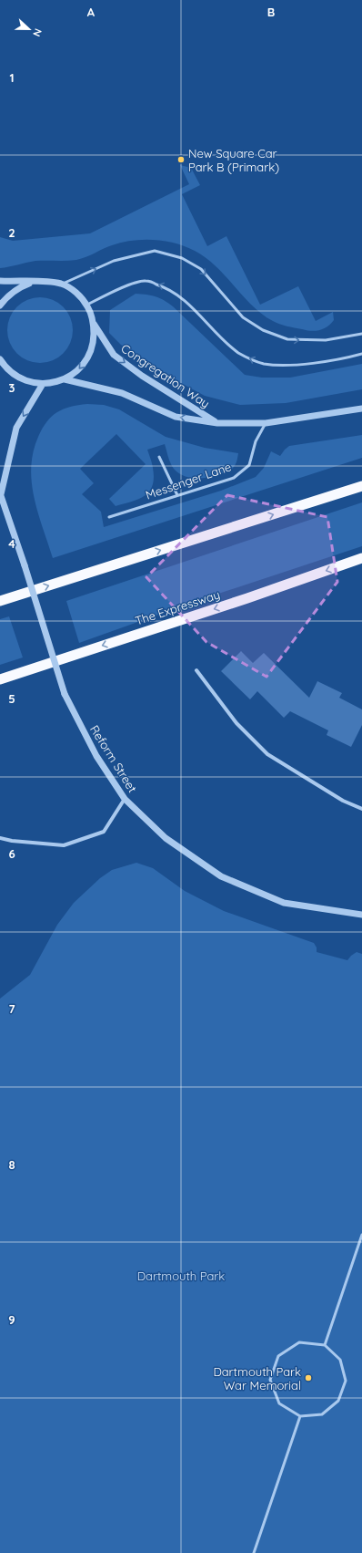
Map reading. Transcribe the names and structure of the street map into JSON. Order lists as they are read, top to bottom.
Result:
{
  "streets": {
    "highway": ["The Expressway"],
    "street": ["Congregation Way", "Reform Street"],
    "lane": ["Messenger Lane"]
  },
  "crossings": [
    ["Congregation Way", "Messenger Lane"]
  ],
  "parks": ["Dartmouth Park"],
  "places": ["New Square Car Park B (Primark)", "Dartmouth Park War Memorial"],
  "north": "right",
  "grid": {
    "columns": ["A", "B"],
    "rows": [
      "1",
      "2",
      "3",
      "4",
      "5",
      "6",
      "7",
      "8",
      "9"
    ]
  }
}
